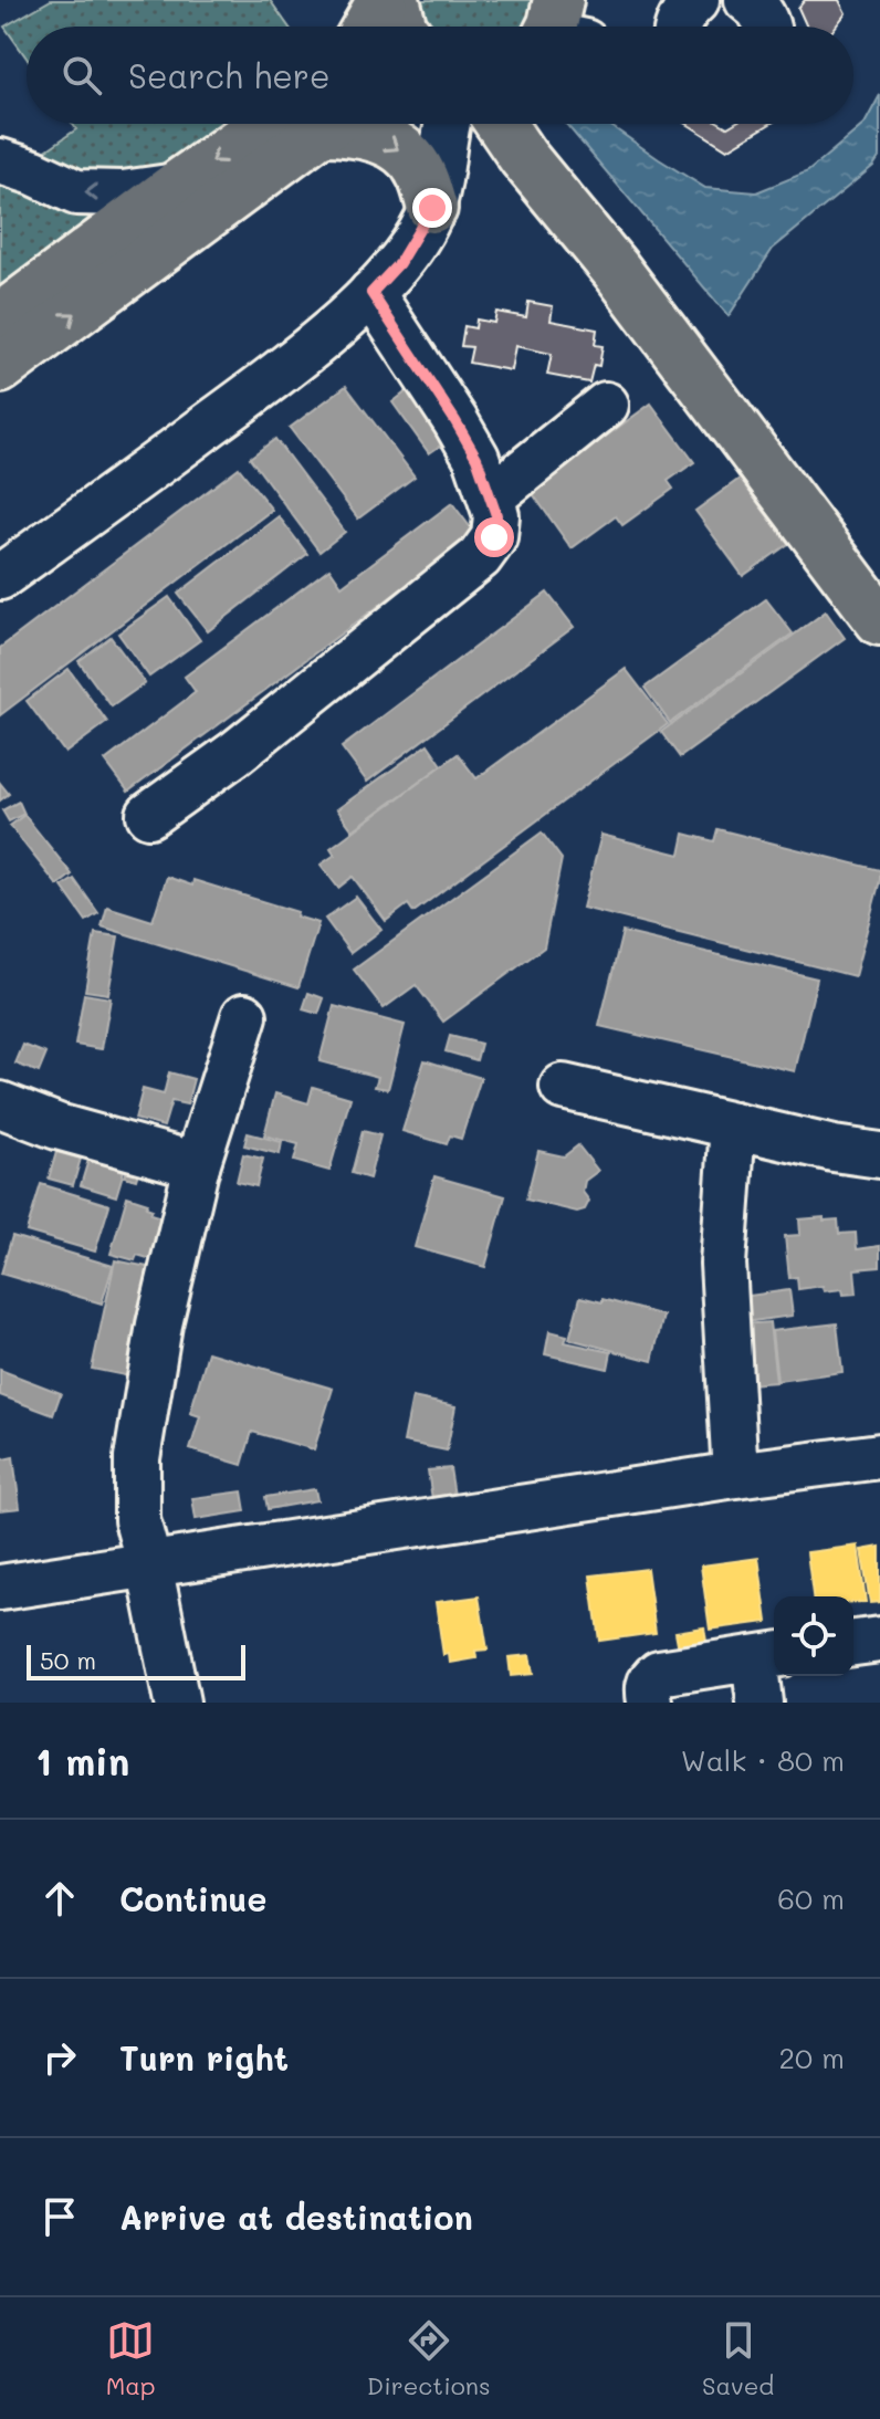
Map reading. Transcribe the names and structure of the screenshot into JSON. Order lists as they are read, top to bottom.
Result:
{
  "scale_bar": "50 m",
  "page": {
    "search": "Search here",
    "scale": "50 m",
    "heading": ["1 min", "Walk · 80 m"],
    "list": [
      ["Continue", "60 m"],
      ["Turn right", "20 m"],
      "Arrive at destination"
    ],
    "nav": ["Map", "Directions", "Saved"]
  }
}
